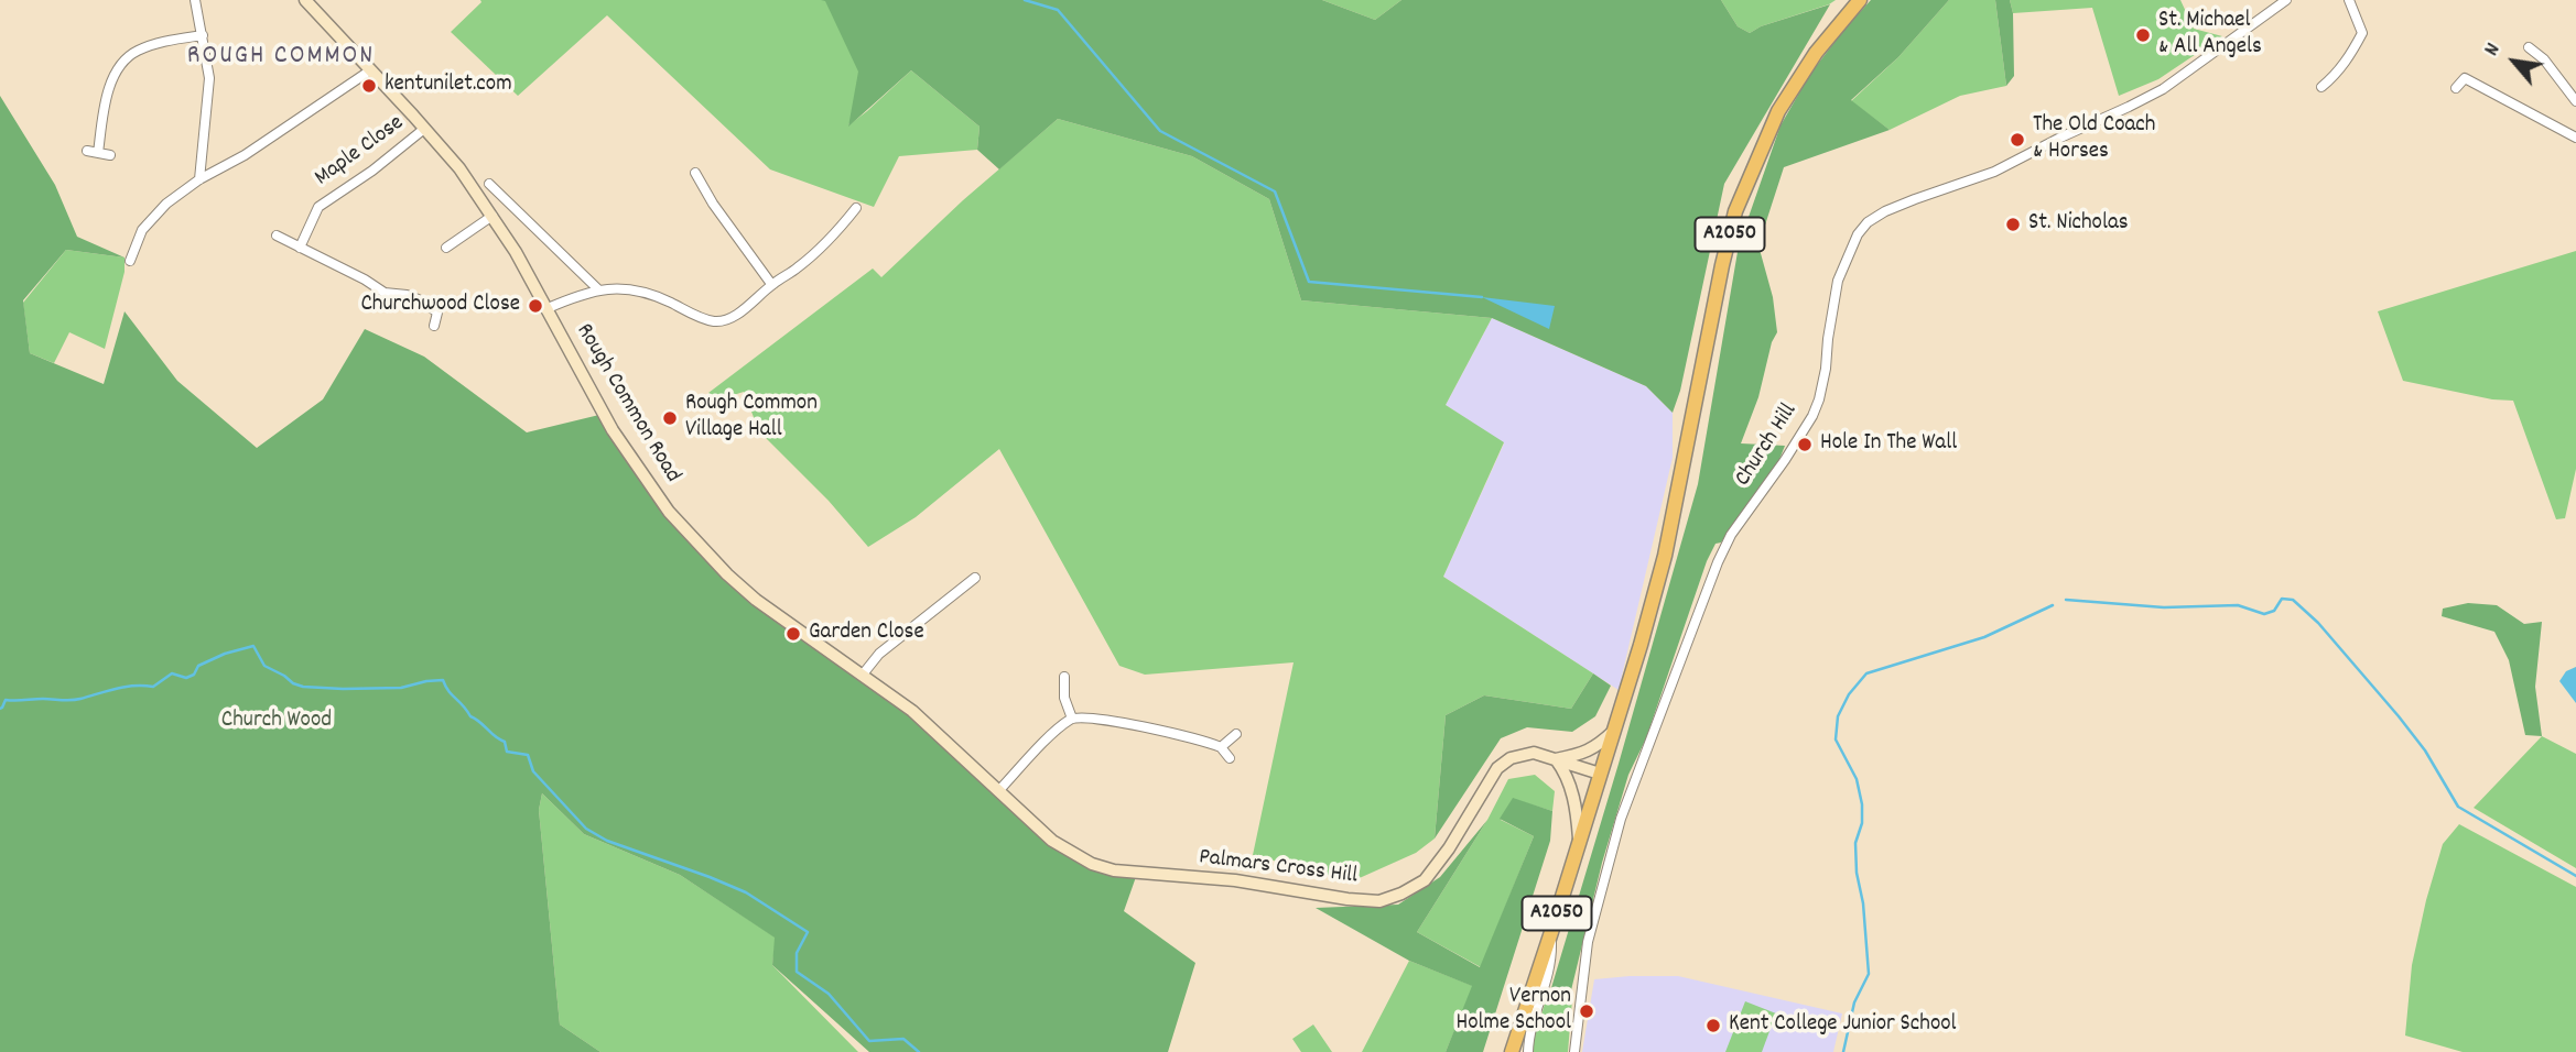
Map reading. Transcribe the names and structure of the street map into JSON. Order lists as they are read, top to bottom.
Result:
{
  "streets": {
    "main road": ["A2050"],
    "street": [
      "Maple Close",
      "Rough Common Road",
      "Church Hill",
      "Palmars Cross Hill"
    ]
  },
  "crossings": [
    ["Maple Close", "Rough Common Road"],
    ["A2050", "Palmars Cross Hill"],
    ["Rough Common Road", "Palmars Cross Hill"]
  ],
  "districts": ["ROUGH COMMON"],
  "parks": ["Church Wood"],
  "places": [
    "St. Michael & All Angels",
    "kentunilet.com",
    "The Old Coach & Horses",
    "St. Nicholas",
    "Churchwood Close",
    "Rough Common Village Hall",
    "Hole In The Wall",
    "Garden Close",
    "Vernon Holme School",
    "Kent College Junior School"
  ],
  "north": "top left"
}
